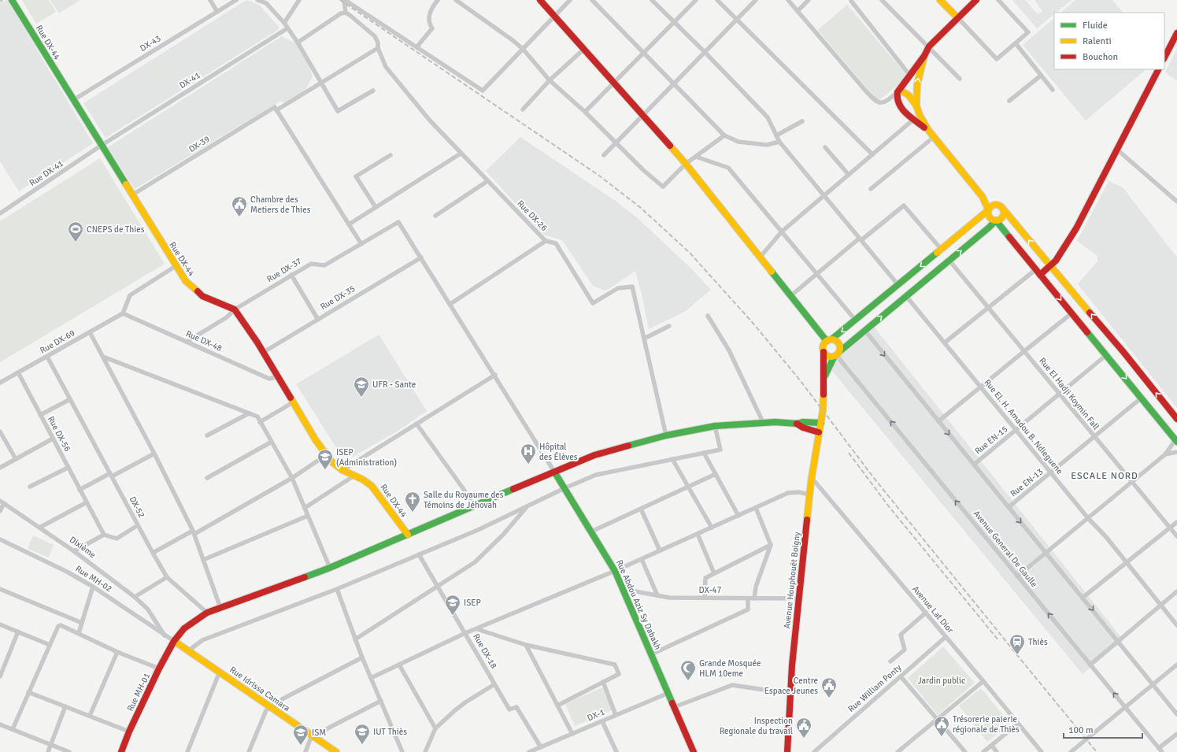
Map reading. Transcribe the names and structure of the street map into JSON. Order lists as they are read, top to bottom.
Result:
{
  "streets": {
    "main road": [
      "Rue DX-44",
      "Avenue Houphouët Boigny",
      "Rue Abdou Aziz Sy Dabakh",
      "Rue Idrissa Camara",
      "Rue MH-01"
    ],
    "street": [
      "DX-43",
      "DX-41",
      "DX-39",
      "Rue DX-41",
      "Rue DX-26",
      "Rue DX-37",
      "Rue DX-35",
      "Rue DX-48",
      "Rue DX-69",
      "Rue El Hadji Koymin Fall",
      "Rue El. H. Amadou B. Ndieguene",
      "Rue DX-56",
      "Rue EN-15",
      "Rue EN-13",
      "DX-52",
      "Dixième",
      "Avenue General De Gaulle",
      "Rue MH-02",
      "DX-47",
      "Avenue Lat Dior",
      "Rue DX-18",
      "Rue William Ponty",
      "DX-1"
    ]
  },
  "crossings": [
    ["Rue DX-44", "DX-43"],
    ["Rue DX-44", "DX-41"],
    ["Rue DX-44", "DX-39"],
    ["Rue DX-44", "Rue DX-41"],
    ["Rue DX-44", "Rue DX-37"],
    ["Rue DX-44", "Rue DX-35"],
    ["Rue DX-44", "Rue DX-48"],
    ["DX-41", "Rue DX-41"],
    ["DX-39", "Rue DX-26"],
    ["Rue DX-37", "Rue DX-35"],
    ["Rue DX-37", "Rue DX-48"],
    ["Rue DX-48", "Rue DX-69"],
    ["Rue DX-69", "Rue DX-56"],
    ["Rue DX-69", "DX-52"],
    ["Rue El Hadji Koymin Fall", "Rue EN-15"],
    ["Rue El Hadji Koymin Fall", "Rue EN-13"],
    ["Rue El. H. Amadou B. Ndieguene", "Rue EN-15"],
    ["Rue El. H. Amadou B. Ndieguene", "Rue EN-13"],
    ["Dixième", "Rue MH-02"],
    ["Avenue General De Gaulle", "Avenue Houphouët Boigny"],
    ["Rue MH-02", "Rue Idrissa Camara"],
    ["Rue MH-02", "Rue MH-01"],
    ["Avenue Houphouët Boigny", "DX-47"],
    ["Avenue Houphouët Boigny", "Avenue Lat Dior"],
    ["DX-47", "Rue Abdou Aziz Sy Dabakh"],
    ["Rue Abdou Aziz Sy Dabakh", "DX-1"],
    ["Avenue Lat Dior", "Rue William Ponty"],
    ["Rue DX-18", "DX-1"],
    ["Rue Idrissa Camara", "Rue MH-01"]
  ],
  "districts": ["ESCALE NORD"],
  "parks": ["Jardin public"],
  "places": {
    "public building": [
      "Chambre des Metiers de Thies",
      "Centre Espace Jeunes",
      "Trésorerie paierie régionale de Thiès",
      "Inspection Regionale du travail"
    ],
    "sports": ["CNEPS de Thies"],
    "school or university": [
      "UFR - Sante",
      "ISEP (Administration)",
      "ISEP",
      "IUT Thiès",
      "ISM"
    ],
    "hospital": ["Hôpital des Élèves"],
    "church": ["Salle du Royaume des Témoins de Jéhovah"],
    "station": ["Thiès"],
    "mosque": ["Grande Mosquée HLM 10eme"]
  },
  "legend": ["Fluide", "Ralenti", "Bouchon"],
  "scale_bar": "100 m"
}
